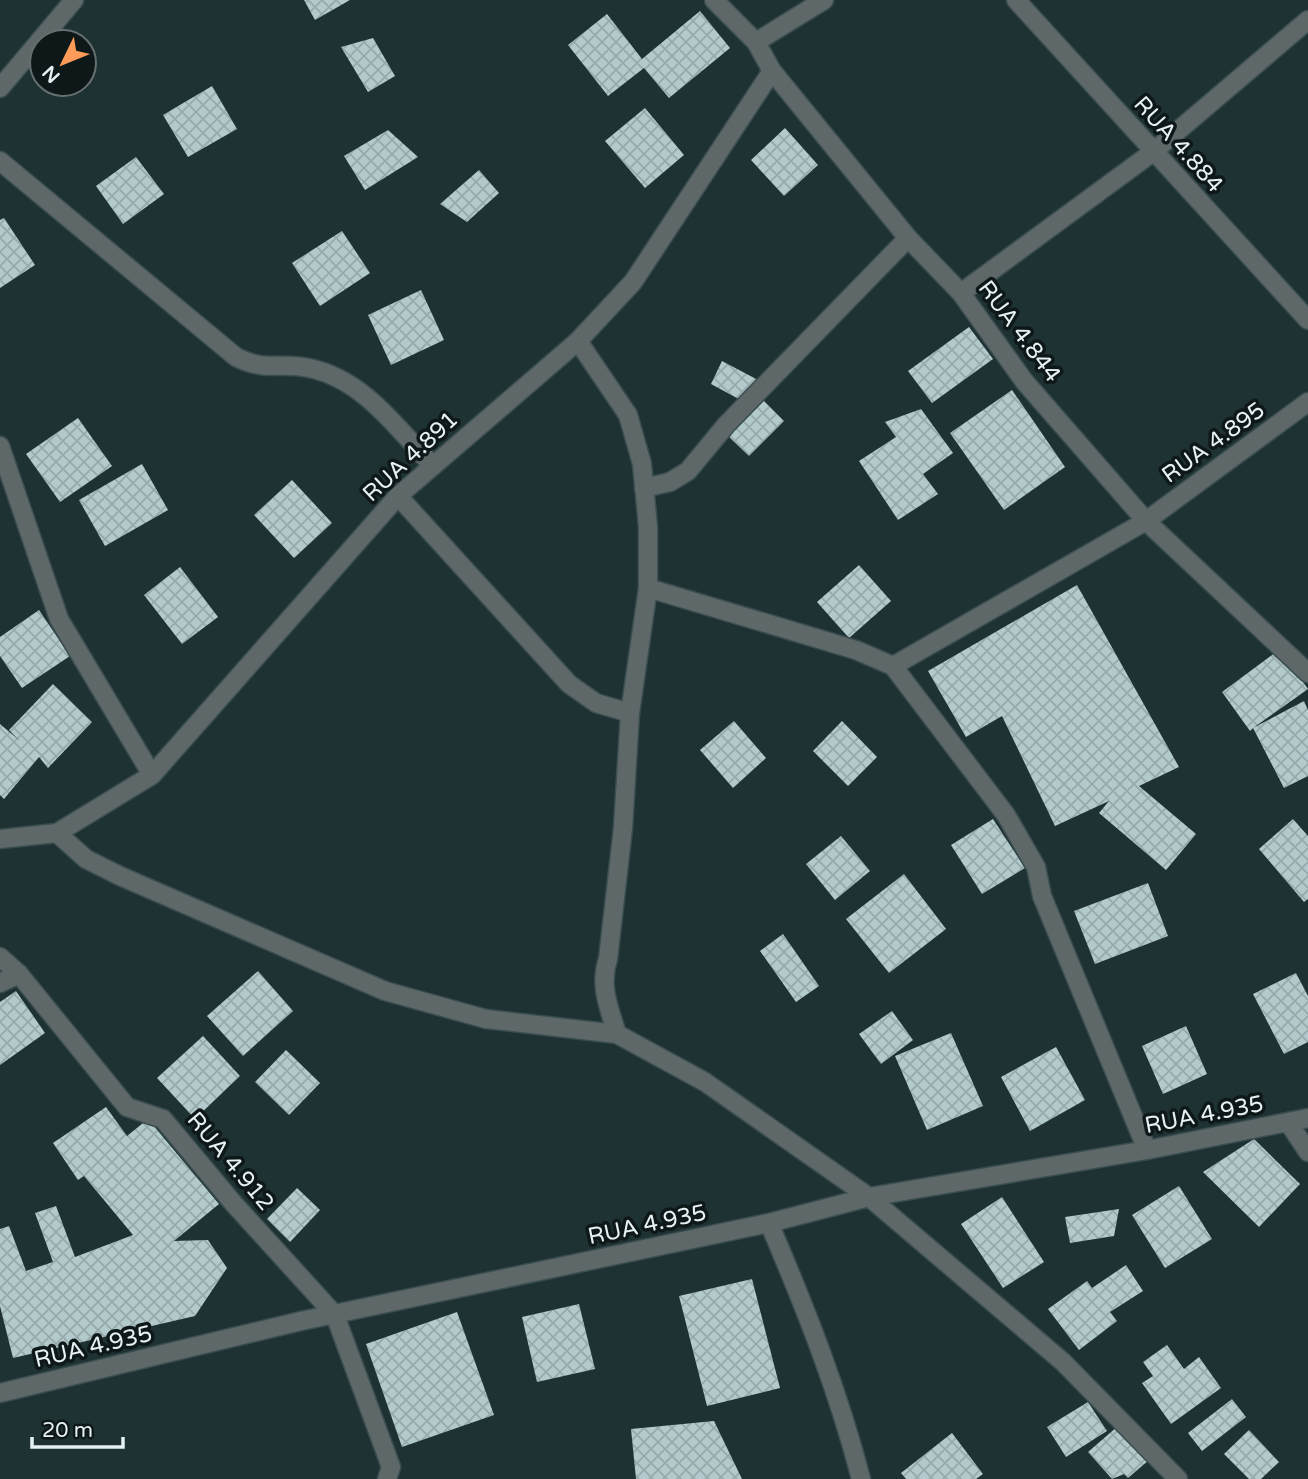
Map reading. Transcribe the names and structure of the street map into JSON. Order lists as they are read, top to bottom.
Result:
{
  "streets": {
    "street": [
      "RUA 4.884",
      "RUA 4.844",
      "RUA 4.895",
      "RUA 4.891",
      "RUA 4.935",
      "RUA 4.912"
    ]
  },
  "crossings": [
    ["RUA 4.844", "RUA 4.895"],
    ["RUA 4.844", "RUA 4.891"],
    ["RUA 4.935", "RUA 4.912"]
  ],
  "scale_bar": "20 m",
  "north": "bottom left"
}
